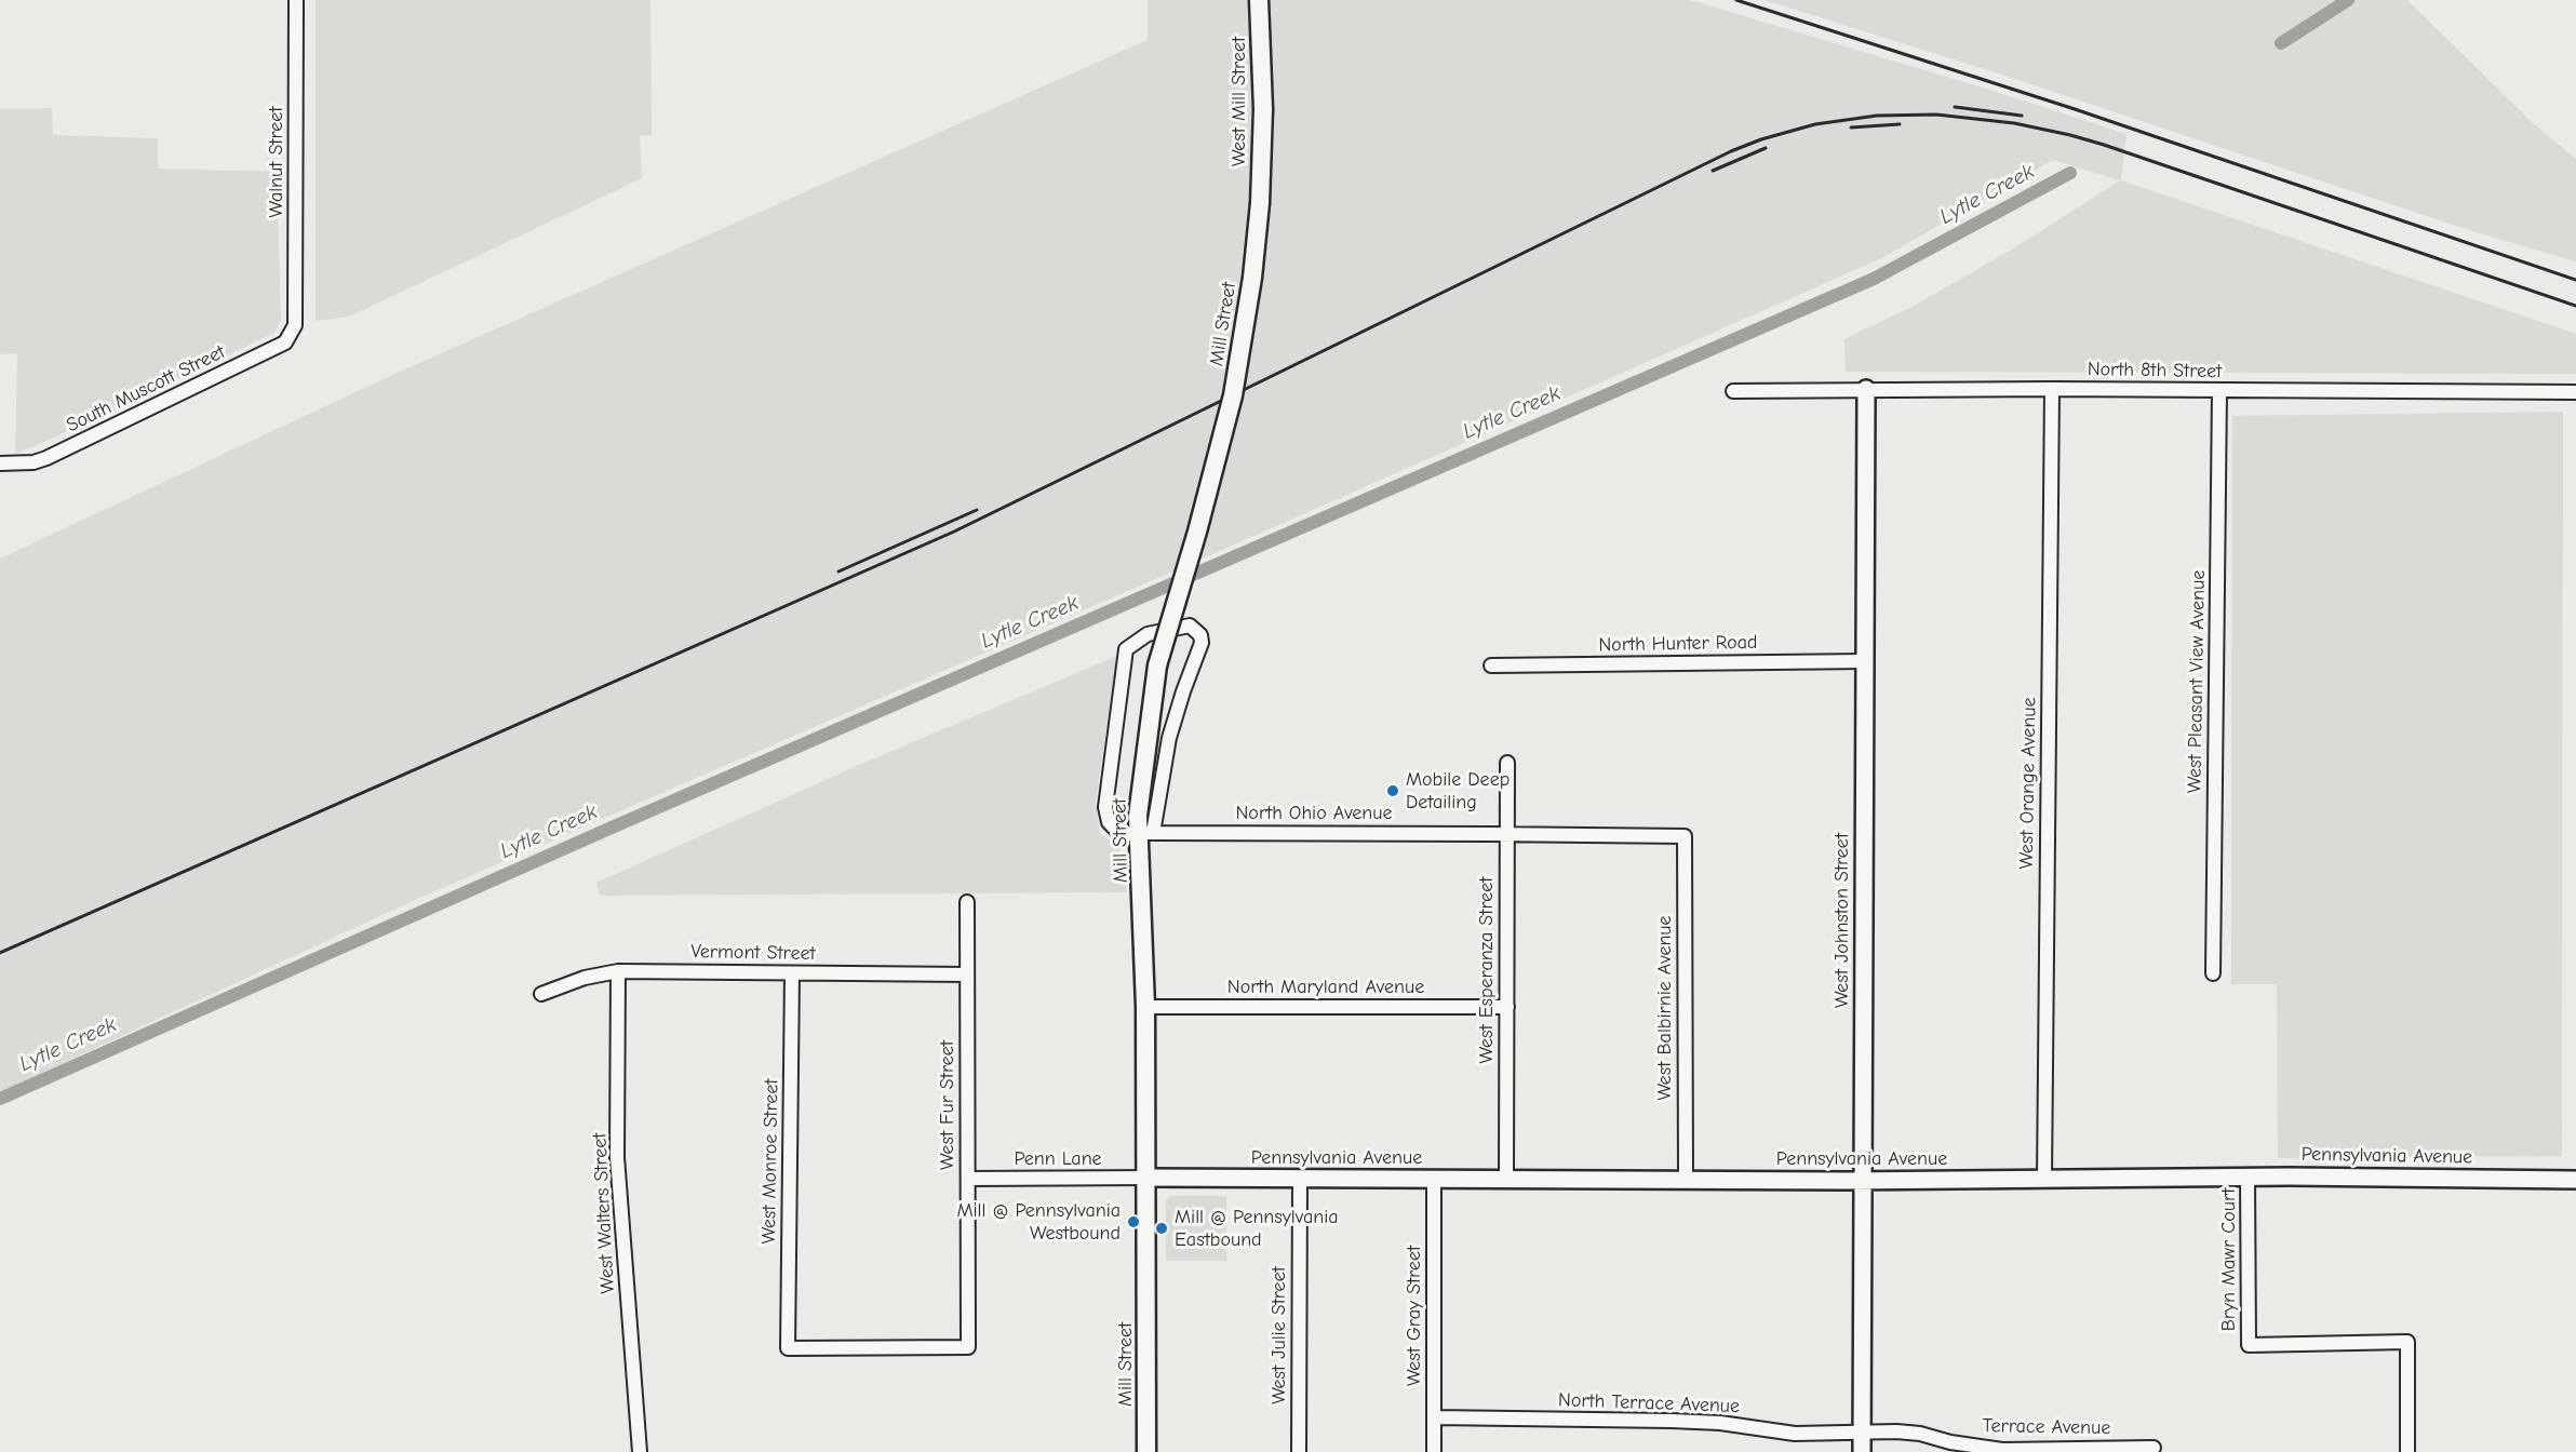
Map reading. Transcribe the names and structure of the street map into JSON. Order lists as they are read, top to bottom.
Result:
{
  "streets": {
    "main road": ["West Mill Street", "Mill Street"],
    "street": [
      "Walnut Street",
      "North 8th Street",
      "South Muscott Street",
      "North Hunter Road",
      "West Pleasant View Avenue",
      "West Orange Avenue",
      "North Ohio Avenue",
      "West Johnston Street",
      "Vermont Street",
      "West Esperanza Street",
      "North Maryland Avenue",
      "West Balbirnie Avenue",
      "West Fur Street",
      "Pennsylvania Avenue",
      "Penn Lane",
      "West Monroe Street",
      "West Walters Street",
      "Bryn Mawr Court",
      "West Gray Street",
      "West Julie Street",
      "North Terrace Avenue",
      "Terrace Avenue"
    ]
  },
  "crossings": [
    ["West Mill Street", "Mill Street"],
    ["Walnut Street", "South Muscott Street"],
    ["Mill Street", "North Ohio Avenue"],
    ["Mill Street", "North Maryland Avenue"],
    ["Mill Street", "Pennsylvania Avenue"],
    ["Mill Street", "Penn Lane"],
    ["North 8th Street", "West Pleasant View Avenue"],
    ["North 8th Street", "West Orange Avenue"],
    ["North 8th Street", "West Johnston Street"],
    ["North Hunter Road", "West Johnston Street"],
    ["West Orange Avenue", "Pennsylvania Avenue"],
    ["North Ohio Avenue", "West Esperanza Street"],
    ["North Ohio Avenue", "West Balbirnie Avenue"],
    ["West Johnston Street", "Pennsylvania Avenue"],
    ["West Johnston Street", "North Terrace Avenue"],
    ["West Johnston Street", "Terrace Avenue"],
    ["Vermont Street", "West Fur Street"],
    ["Vermont Street", "West Monroe Street"],
    ["Vermont Street", "West Walters Street"],
    ["West Esperanza Street", "North Maryland Avenue"],
    ["West Esperanza Street", "Pennsylvania Avenue"],
    ["West Balbirnie Avenue", "Pennsylvania Avenue"],
    ["West Fur Street", "Penn Lane"],
    ["West Fur Street", "West Monroe Street"],
    ["Pennsylvania Avenue", "Penn Lane"],
    ["Pennsylvania Avenue", "Bryn Mawr Court"],
    ["Pennsylvania Avenue", "West Gray Street"],
    ["Pennsylvania Avenue", "West Julie Street"],
    ["West Gray Street", "North Terrace Avenue"],
    ["North Terrace Avenue", "Terrace Avenue"]
  ],
  "water": ["Lytle Creek"],
  "places": ["Mobile Deep Detailing", "Mill @ Pennsylvania Westbound", "Mill @ Pennsylvania Eastbound"]
}
